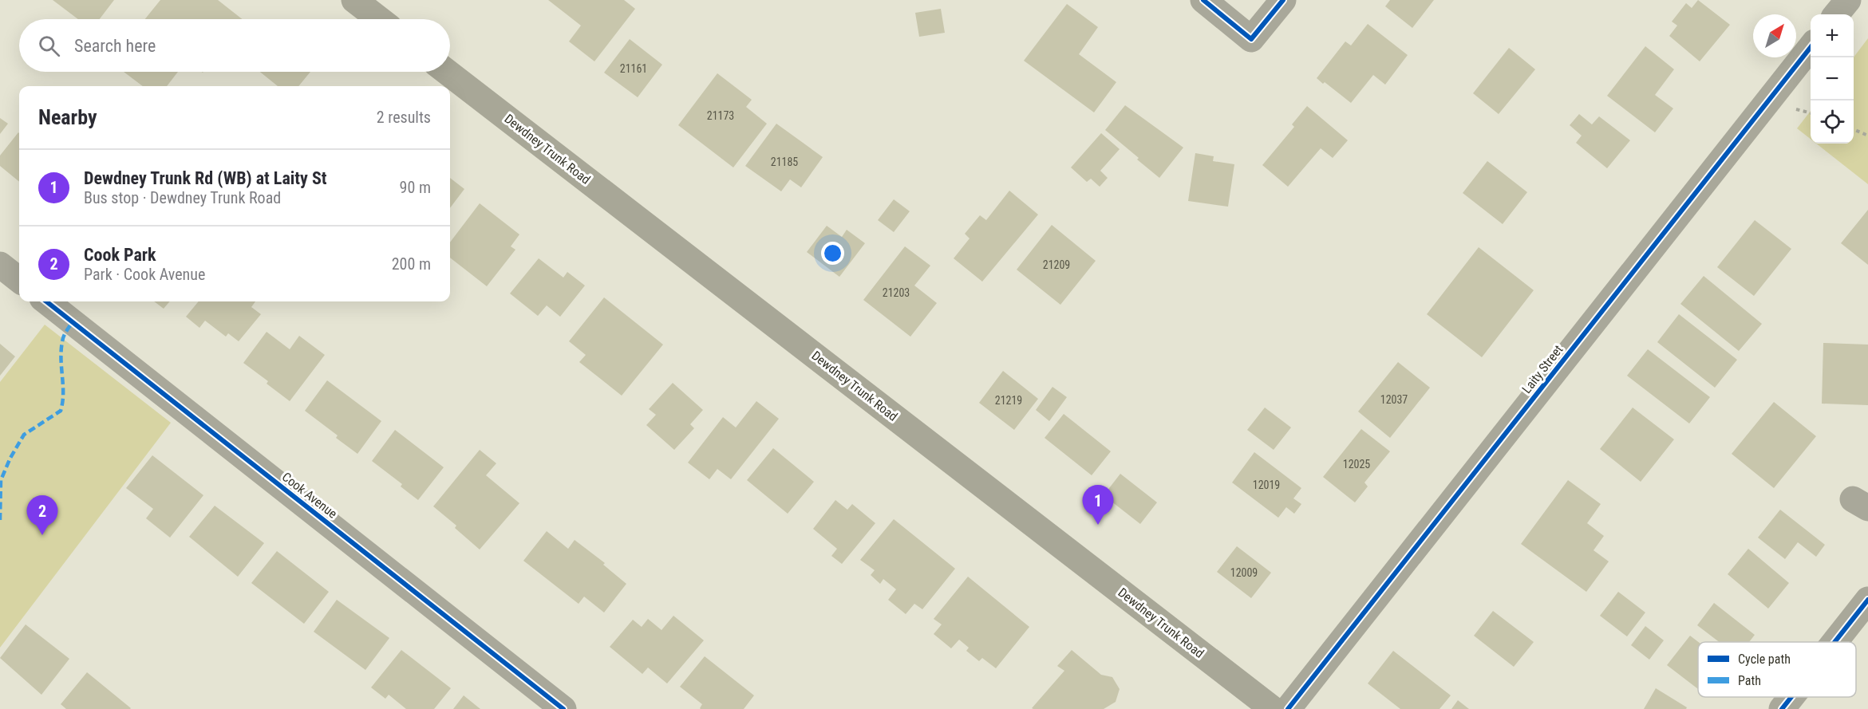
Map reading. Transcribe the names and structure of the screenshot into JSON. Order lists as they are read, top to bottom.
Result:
{
  "streets": {
    "main road": ["Dewdney Trunk Road"],
    "street": ["Laity Street", "Cook Avenue"]
  },
  "house_numbers": [
    "21161",
    "21173",
    "21185",
    "21209",
    "21203",
    "12037",
    "21219",
    "12025",
    "12019",
    "12009"
  ],
  "legend": ["Cycle path", "Path"],
  "north": "top right",
  "page": {
    "map_buttons": ["+", "−"],
    "search": "Search here",
    "heading": ["Nearby", "2 results"],
    "list": [
      {
        "mark": "1",
        "name": "Dewdney Trunk Rd (WB) at Laity St",
        "note": "Bus stop · Dewdney Trunk Road",
        "value": "90 m"
      },
      {
        "mark": "2",
        "name": "Cook Park",
        "note": "Park · Cook Avenue",
        "value": "200 m"
      }
    ],
    "pins": ["1", "2"]
  }
}
